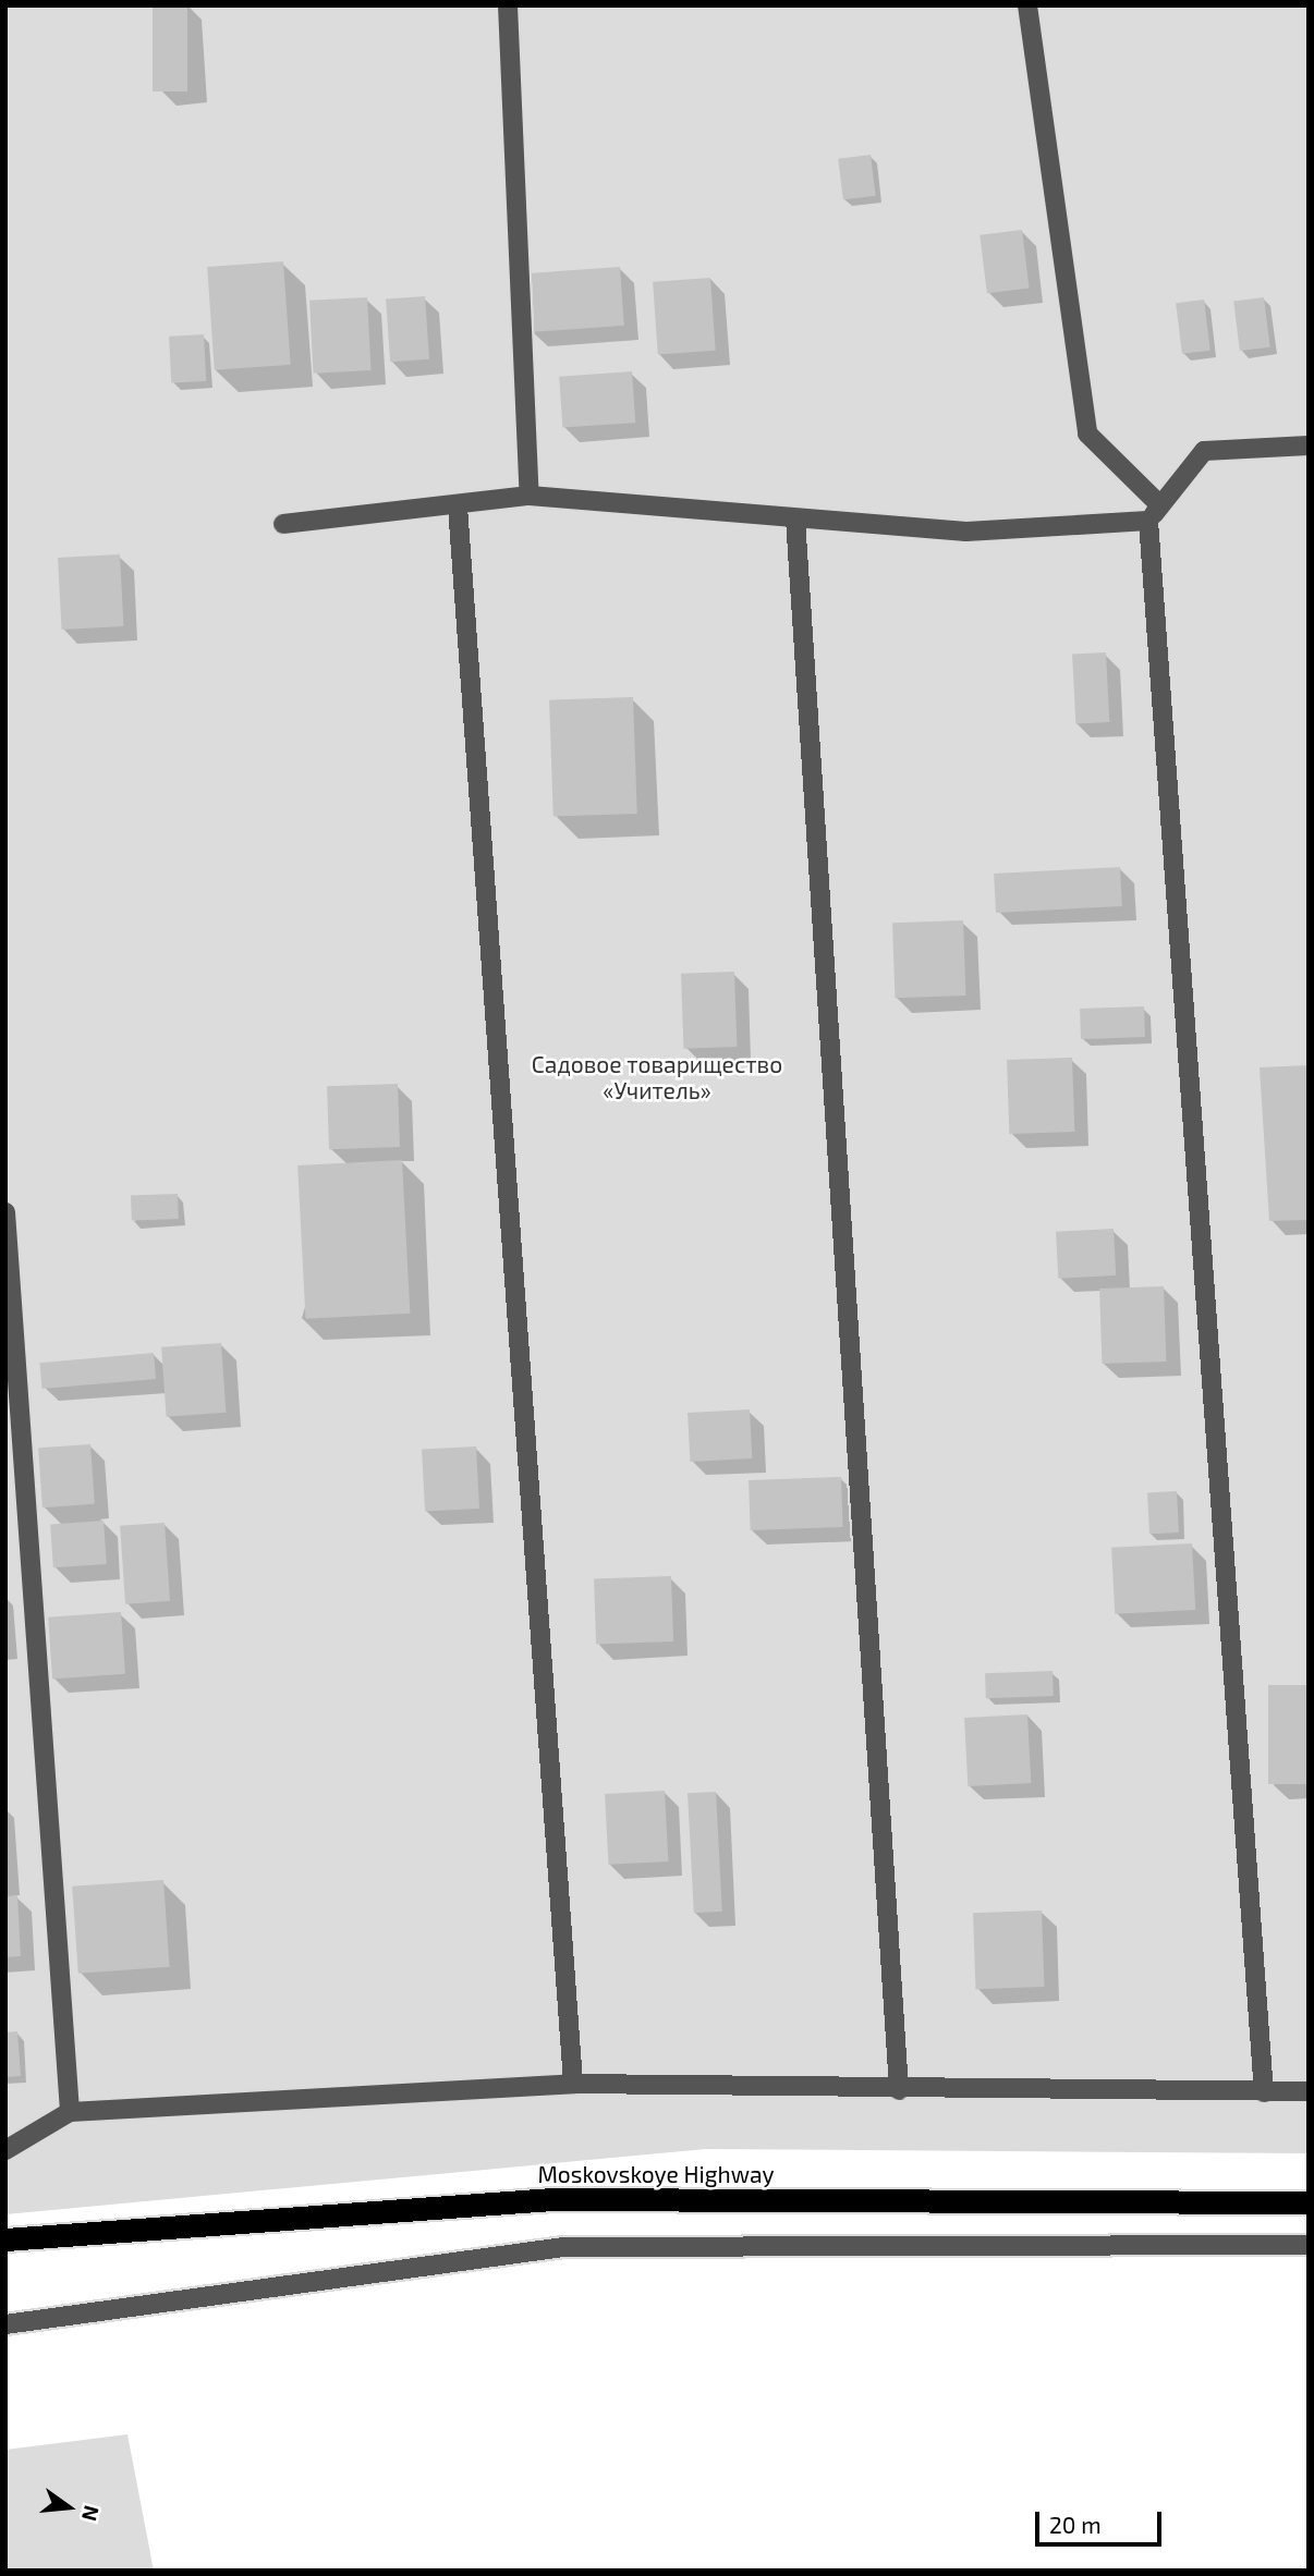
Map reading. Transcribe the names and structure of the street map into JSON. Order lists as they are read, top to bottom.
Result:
{
  "streets": {
    "highway": ["Moskovskoye Highway"]
  },
  "parks": ["Садовое товарищество «Учитель»"],
  "scale_bar": "20 m",
  "north": "right"
}
